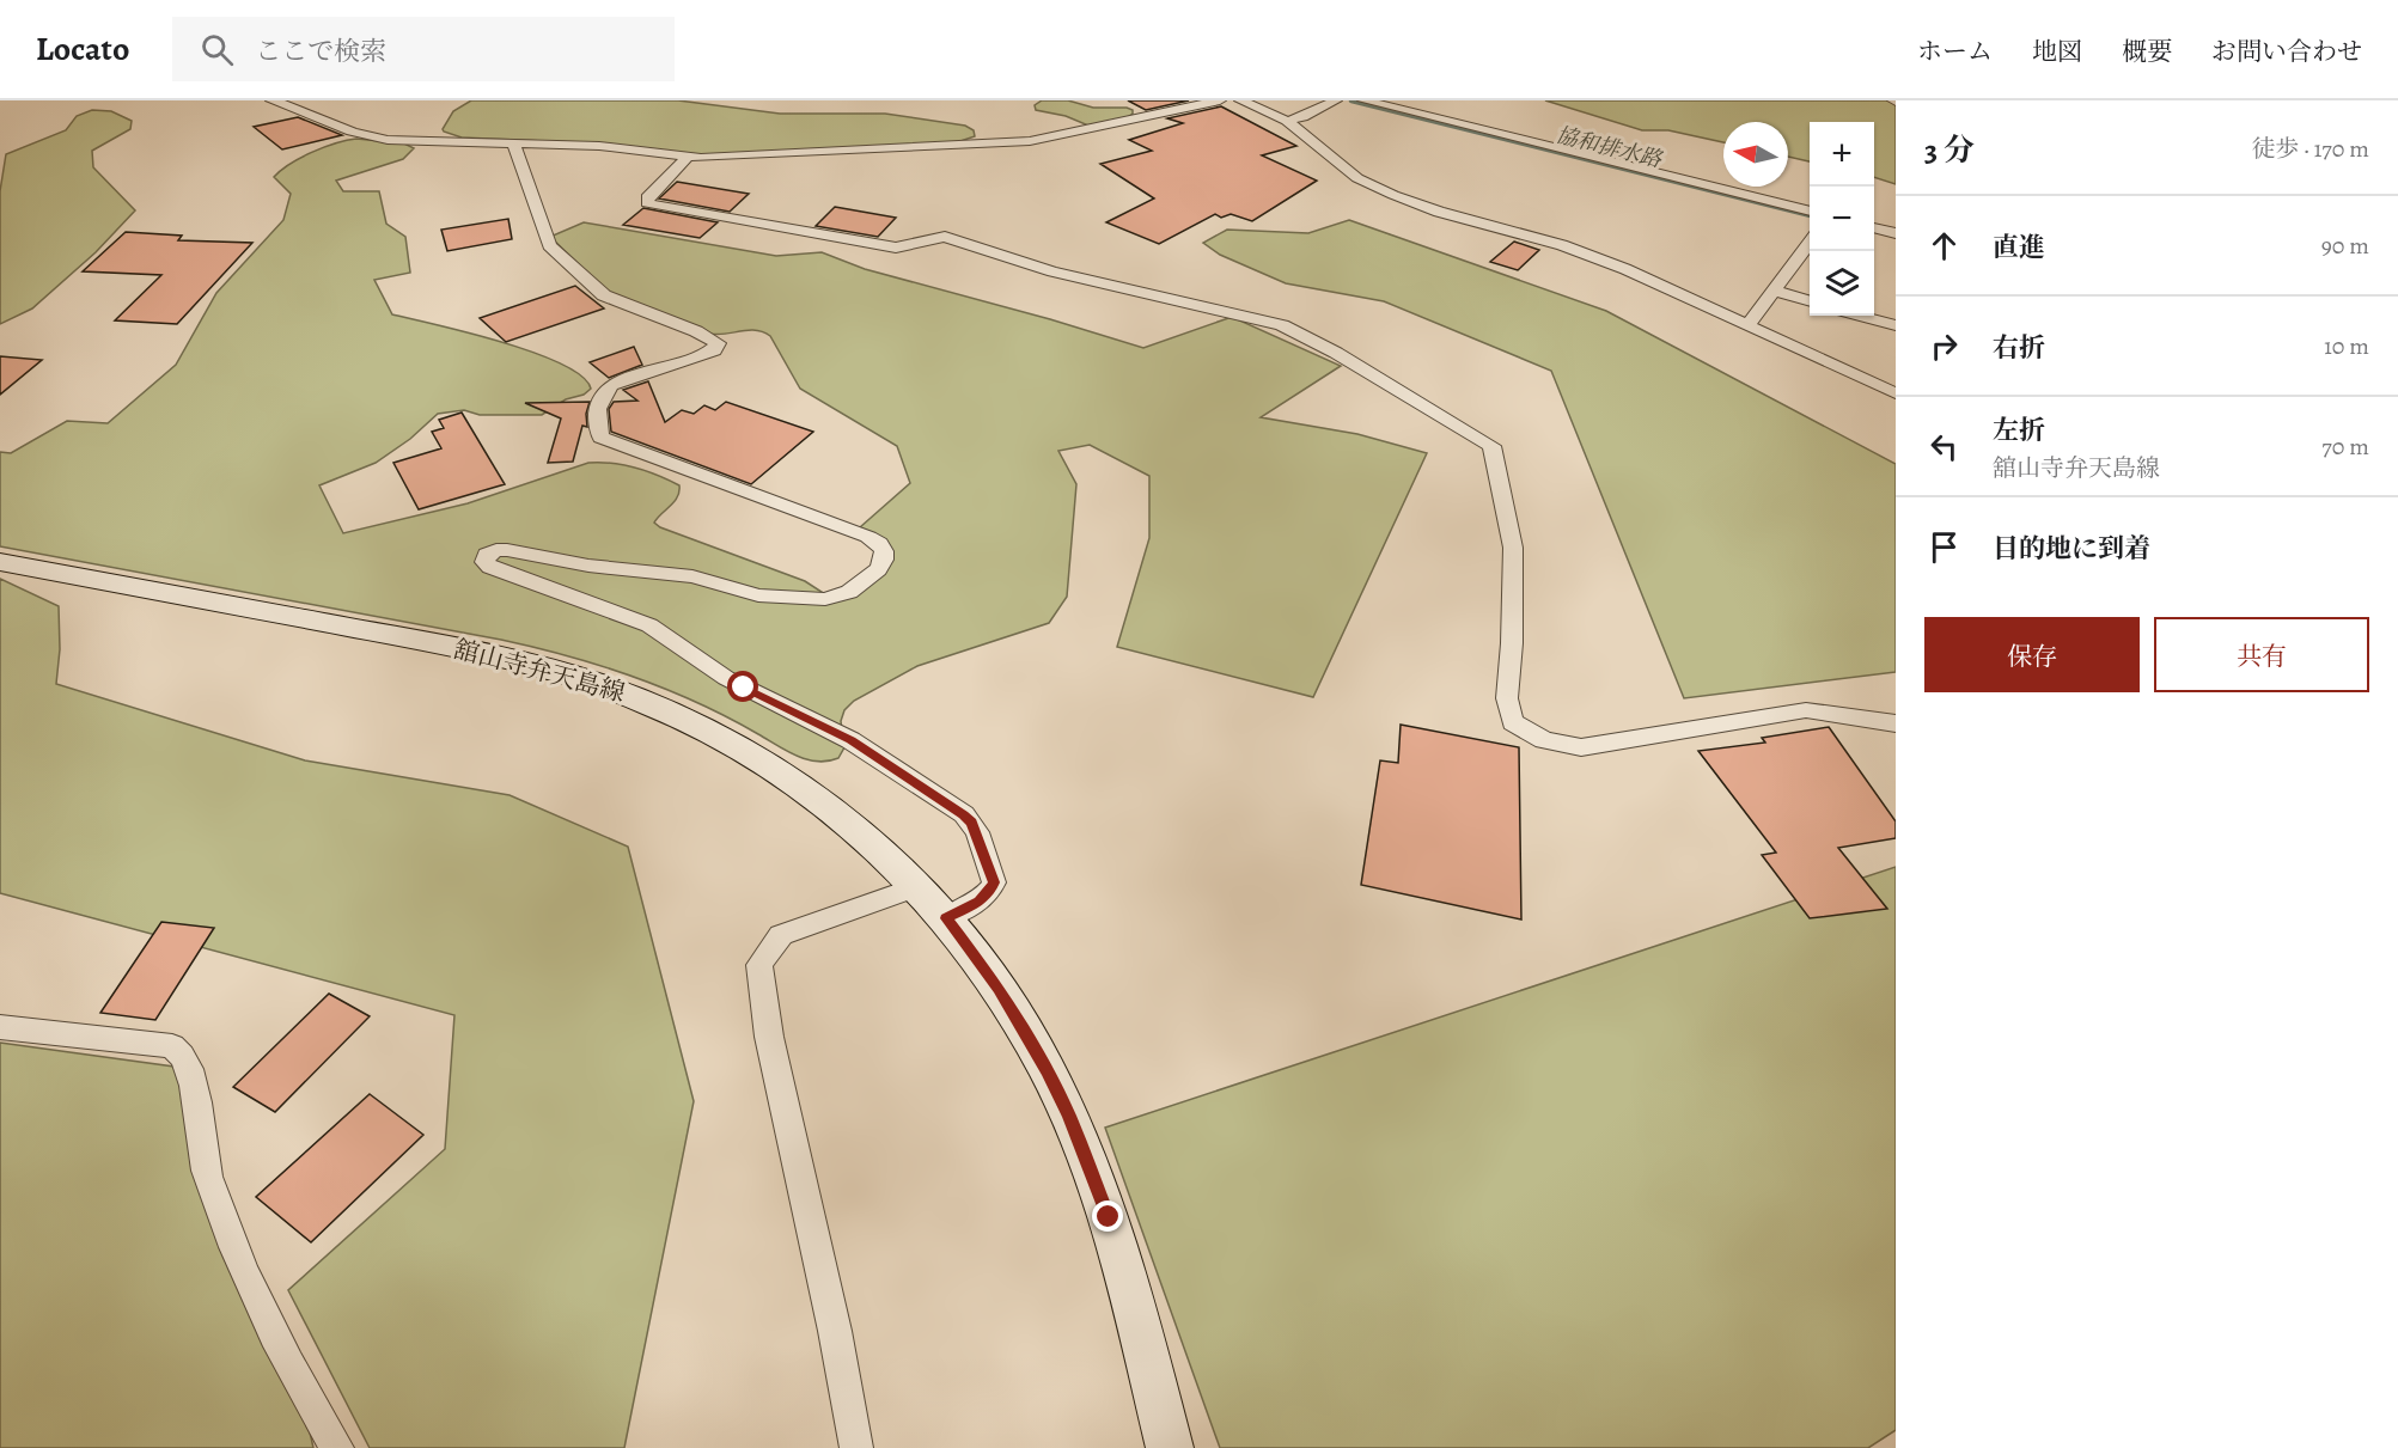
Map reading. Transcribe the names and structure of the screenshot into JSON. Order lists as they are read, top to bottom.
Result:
{
  "streets": {
    "main road": ["舘山寺弁天島線"]
  },
  "water": ["協和排水路"],
  "north": "left",
  "page": {
    "header": "Locato",
    "search": "ここで検索",
    "nav": [
      "ホーム",
      "地図",
      "概要",
      "お問い合わせ"
    ],
    "heading": ["3 分", "徒歩 · 170 m"],
    "map_buttons": ["+", "−"],
    "list": [
      ["直進", "90 m"],
      ["右折", "10 m"],
      ["左折", "舘山寺弁天島線", "70 m"],
      "目的地に到着"
    ],
    "buttons": ["保存", "共有"]
  }
}
